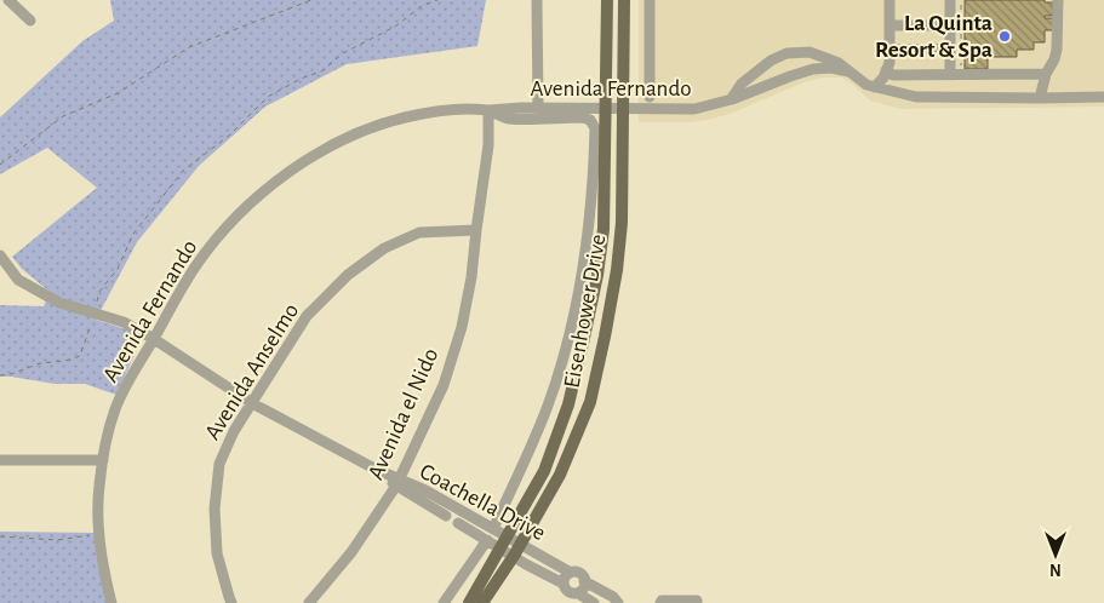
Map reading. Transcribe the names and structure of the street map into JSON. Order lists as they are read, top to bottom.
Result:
{
  "streets": {
    "main road": ["Eisenhower Drive"],
    "street": [
      "Avenida Fernando",
      "Avenida Anselmo",
      "Avenida el Nido",
      "Coachella Drive"
    ]
  },
  "crossings": [
    ["Avenida Fernando", "Eisenhower Drive"],
    ["Avenida Fernando", "Avenida el Nido"],
    ["Avenida Fernando", "Coachella Drive"],
    ["Eisenhower Drive", "Coachella Drive"],
    ["Avenida Anselmo", "Avenida el Nido"],
    ["Avenida Anselmo", "Coachella Drive"],
    ["Avenida el Nido", "Coachella Drive"]
  ],
  "places": ["La Quinta Resort & Spa"],
  "north": "bottom"
}
